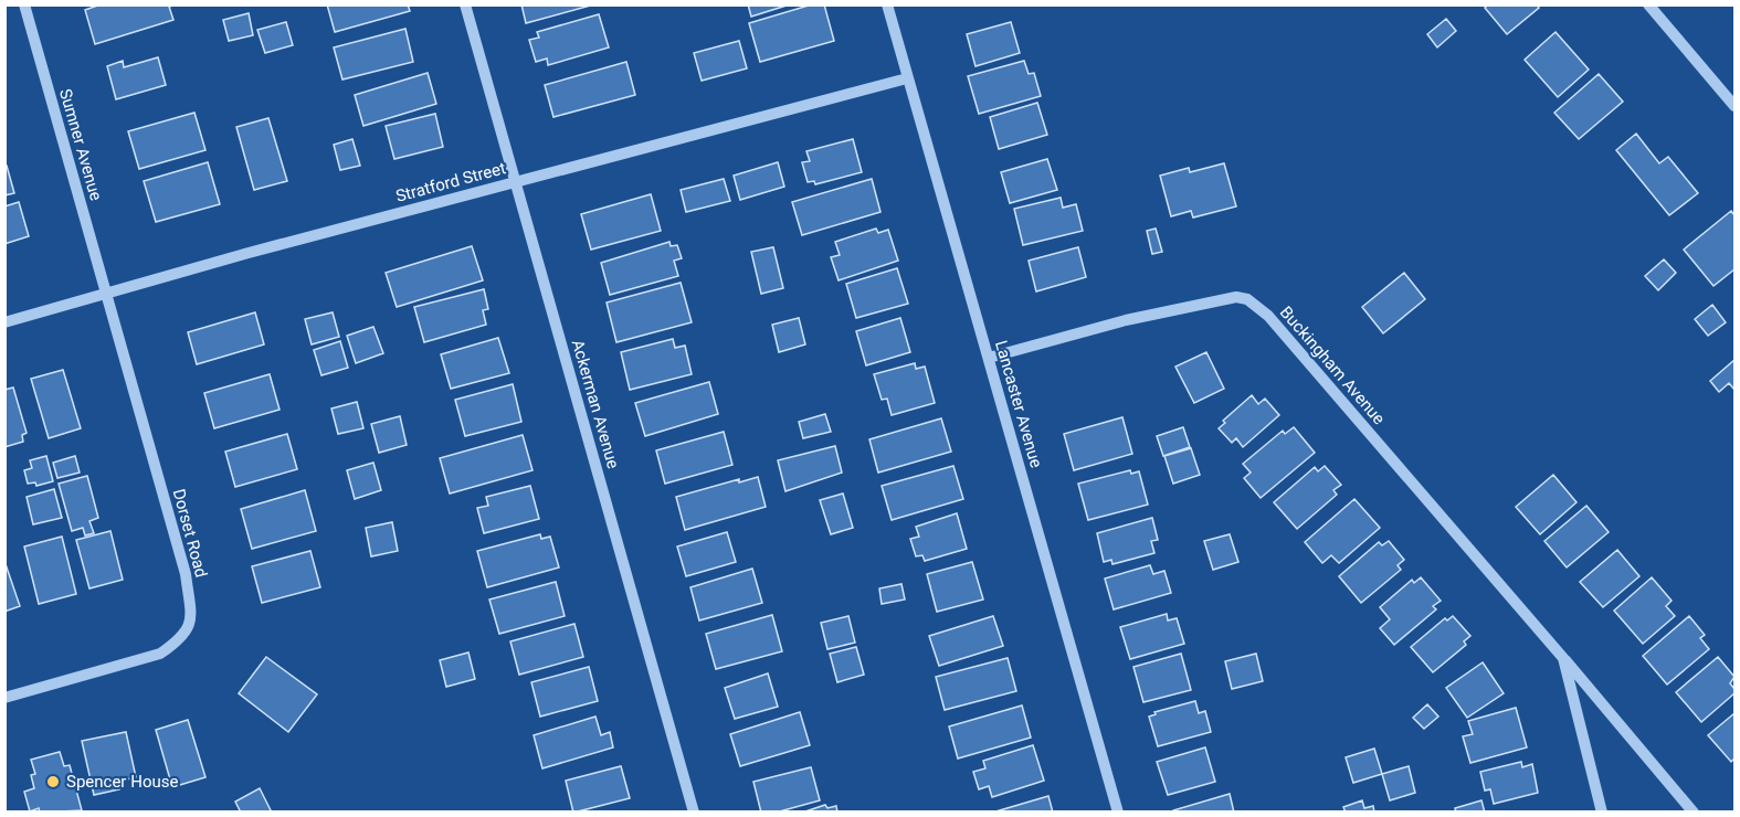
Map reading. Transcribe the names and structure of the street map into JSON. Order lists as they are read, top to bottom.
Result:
{
  "streets": {
    "street": [
      "Sumner Avenue",
      "Stratford Street",
      "Buckingham Avenue",
      "Ackerman Avenue",
      "Lancaster Avenue",
      "Dorset Road"
    ]
  },
  "crossings": [
    ["Sumner Avenue", "Stratford Street"],
    ["Sumner Avenue", "Dorset Road"],
    ["Stratford Street", "Ackerman Avenue"],
    ["Stratford Street", "Lancaster Avenue"],
    ["Stratford Street", "Dorset Road"],
    ["Buckingham Avenue", "Lancaster Avenue"]
  ],
  "places": ["Spencer House"]
}
